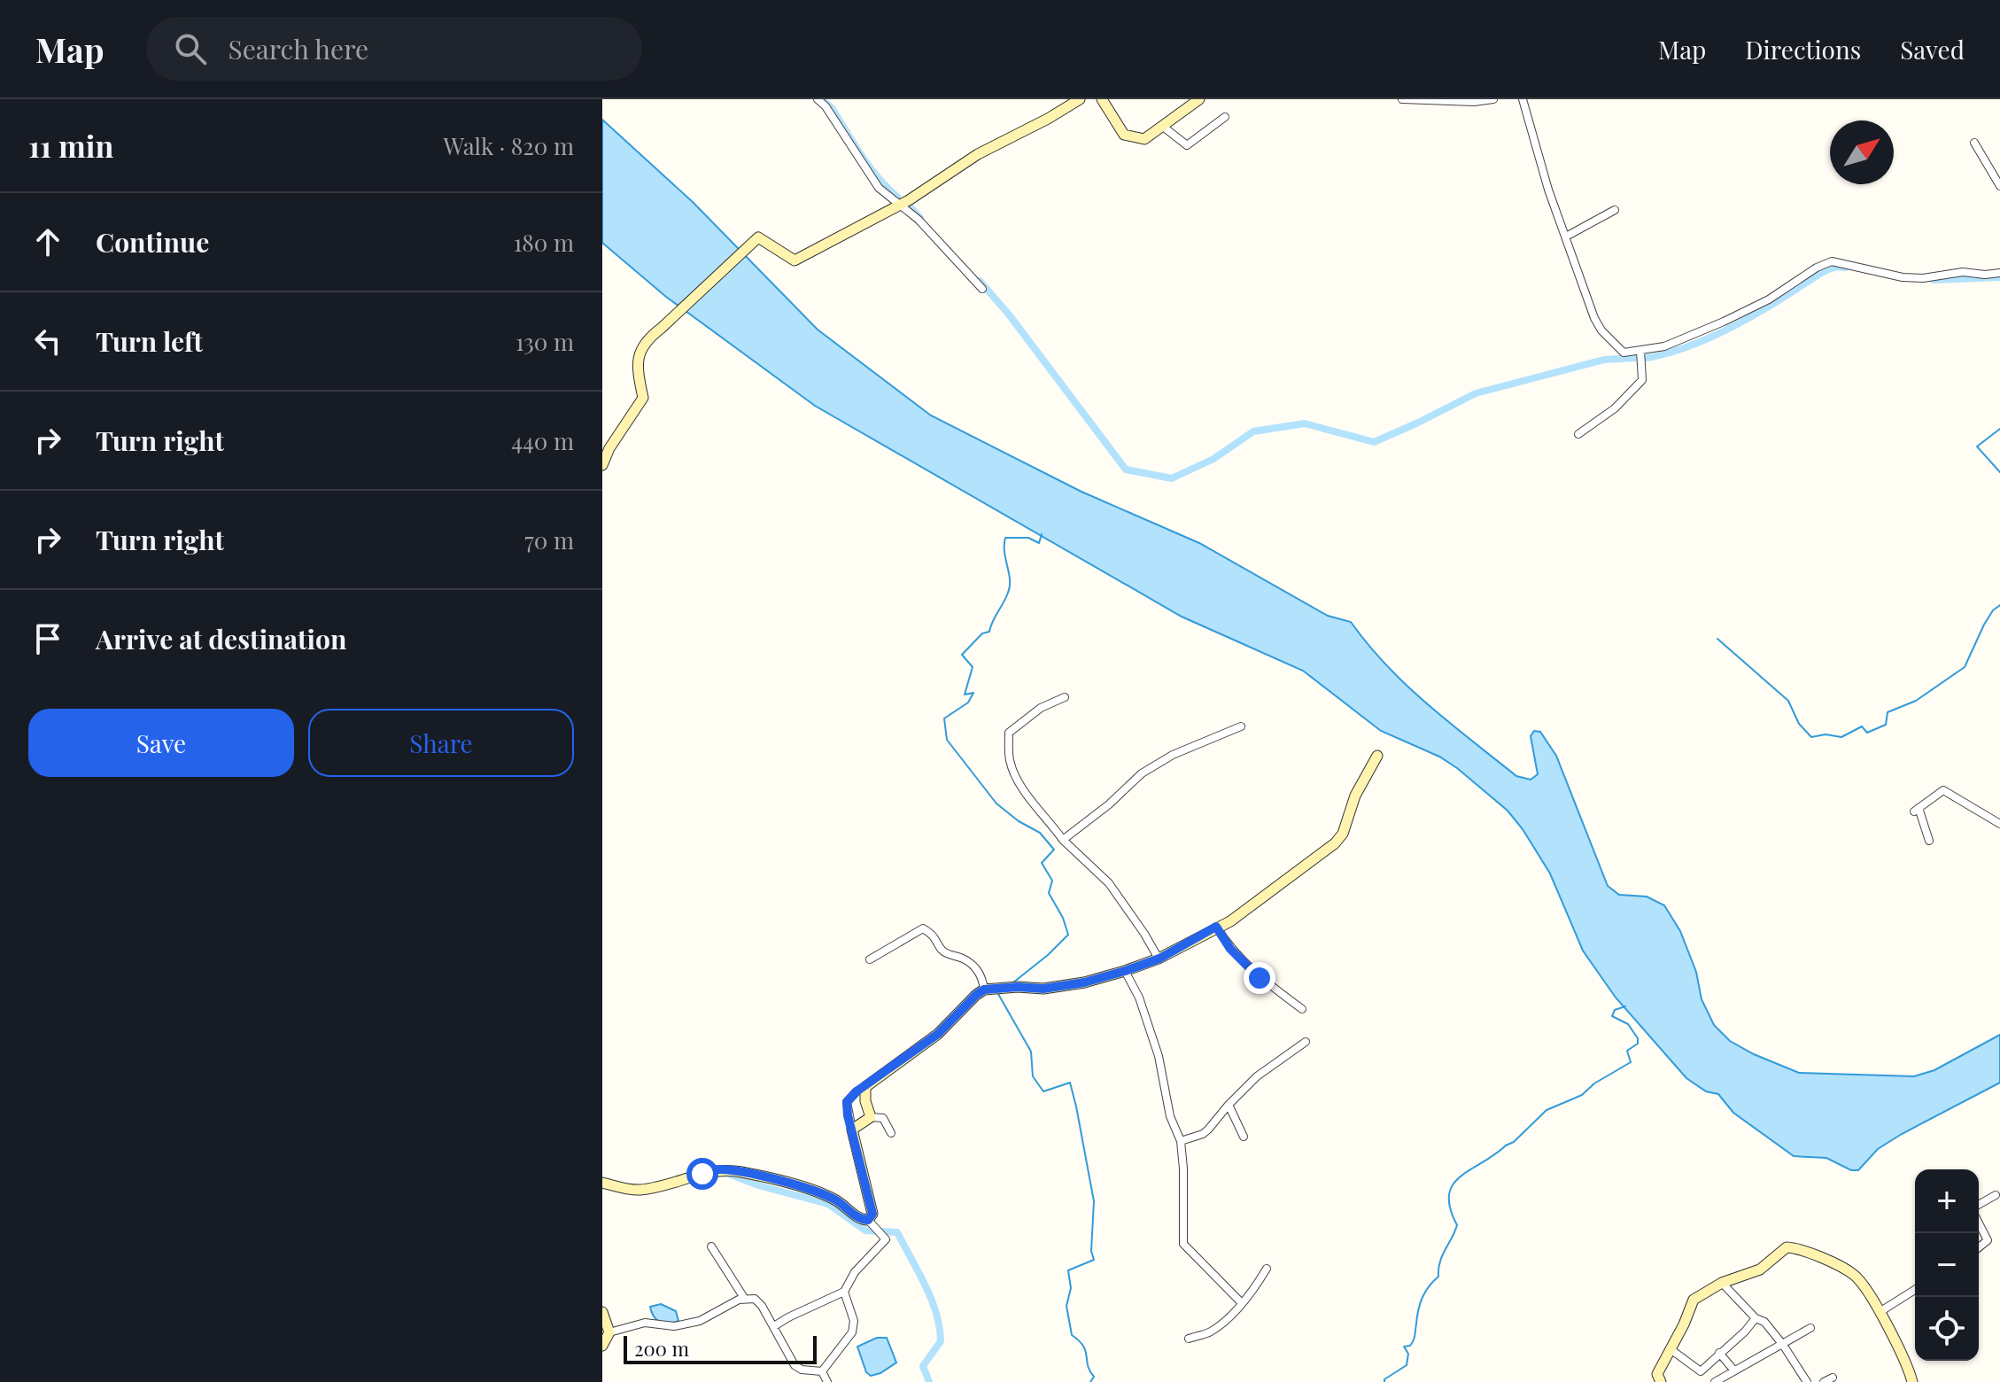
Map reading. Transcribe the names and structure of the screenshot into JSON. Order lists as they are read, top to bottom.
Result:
{
  "scale_bar": "200 m",
  "north": "top right",
  "page": {
    "header": "Map",
    "search": "Search here",
    "nav": ["Map", "Directions", "Saved"],
    "heading": ["11 min", "Walk · 820 m"],
    "list": [
      ["Continue", "180 m"],
      ["Turn left", "130 m"],
      ["Turn right", "440 m"],
      ["Turn right", "70 m"],
      "Arrive at destination"
    ],
    "buttons": ["Save", "Share"],
    "map_buttons": ["+", "−"],
    "scale": "200 m"
  }
}
